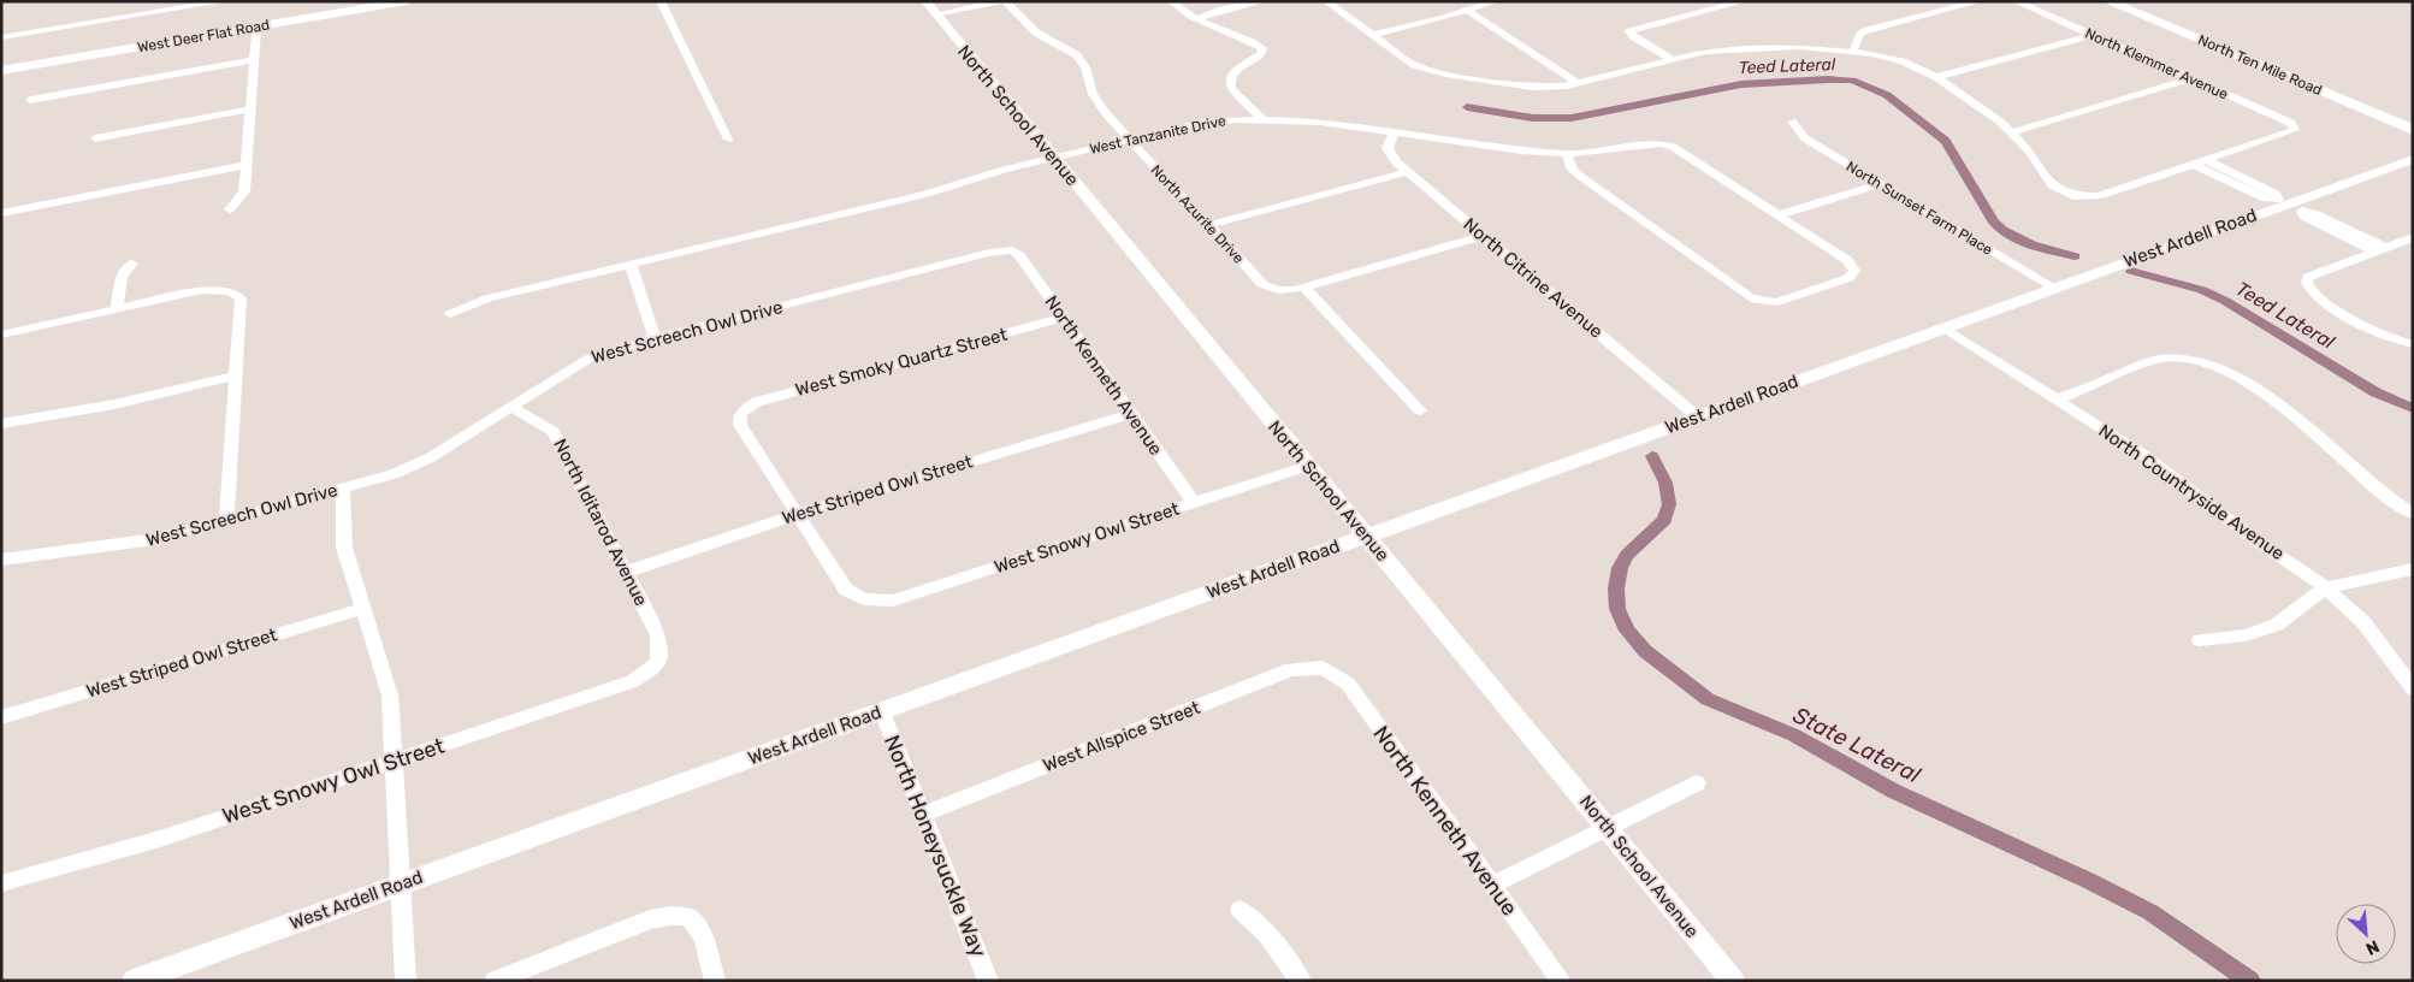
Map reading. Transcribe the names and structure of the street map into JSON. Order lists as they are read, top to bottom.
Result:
{
  "streets": {
    "main road": ["West Deer Flat Road", "North Ten Mile Road"],
    "street": [
      "North Klemmer Avenue",
      "North School Avenue",
      "West Tanzanite Drive",
      "North Sunset Farm Place",
      "North Azurite Drive",
      "West Ardell Road",
      "North Citrine Avenue",
      "West Screech Owl Drive",
      "West Smoky Quartz Street",
      "North Kenneth Avenue",
      "West Striped Owl Street",
      "North Countryside Avenue",
      "North Iditarod Avenue",
      "West Snowy Owl Street",
      "West Allspice Street",
      "North Honeysuckle Way"
    ]
  },
  "crossings": [
    ["North School Avenue", "West Tanzanite Drive"],
    ["North School Avenue", "West Ardell Road"],
    ["North School Avenue", "West Snowy Owl Street"],
    ["West Tanzanite Drive", "North Azurite Drive"],
    ["West Tanzanite Drive", "North Citrine Avenue"],
    ["North Sunset Farm Place", "West Ardell Road"],
    ["West Ardell Road", "North Citrine Avenue"],
    ["West Ardell Road", "North Countryside Avenue"],
    ["West Ardell Road", "North Honeysuckle Way"],
    ["West Screech Owl Drive", "North Kenneth Avenue"],
    ["West Screech Owl Drive", "North Iditarod Avenue"],
    ["West Smoky Quartz Street", "North Kenneth Avenue"],
    ["West Smoky Quartz Street", "West Striped Owl Street"],
    ["West Smoky Quartz Street", "West Snowy Owl Street"],
    ["North Kenneth Avenue", "West Striped Owl Street"],
    ["North Kenneth Avenue", "West Snowy Owl Street"],
    ["North Kenneth Avenue", "West Allspice Street"],
    ["West Striped Owl Street", "North Iditarod Avenue"],
    ["West Striped Owl Street", "West Snowy Owl Street"],
    ["North Iditarod Avenue", "West Snowy Owl Street"],
    ["West Allspice Street", "North Honeysuckle Way"]
  ],
  "water": ["Teed Lateral", "State Lateral"],
  "north": "bottom right"
}
